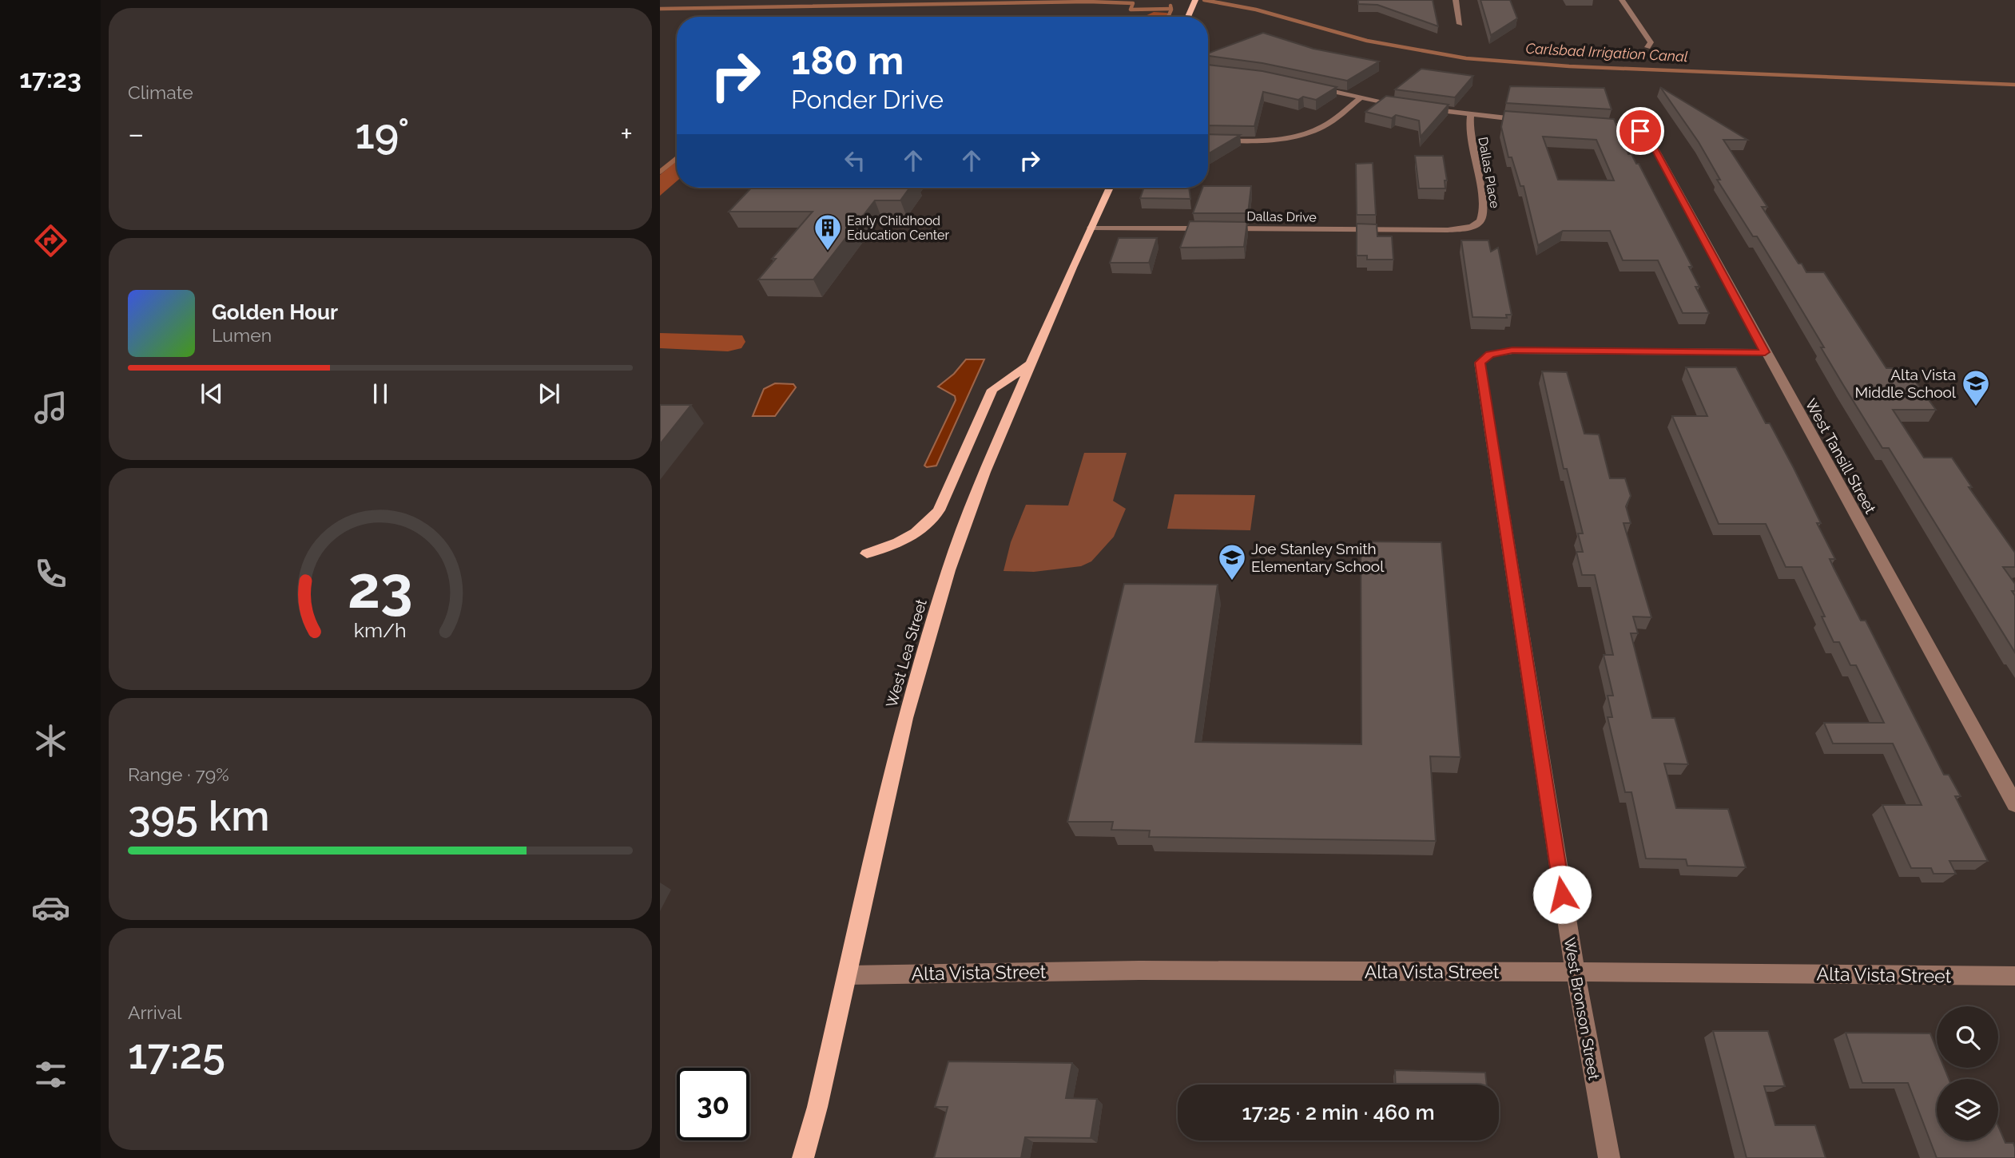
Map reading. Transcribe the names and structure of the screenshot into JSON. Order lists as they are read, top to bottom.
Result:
{
  "streets": {
    "main road": ["West Lea Street"],
    "street": [
      "Dallas Place",
      "Dallas Drive",
      "West Tansill Street",
      "Alta Vista Street",
      "West Bronson Street"
    ]
  },
  "crossings": [
    ["Dallas Place", "Dallas Drive"],
    ["Dallas Drive", "West Lea Street"],
    ["West Tansill Street", "West Bronson Street"],
    ["West Lea Street", "Alta Vista Street"],
    ["Alta Vista Street", "West Bronson Street"]
  ],
  "water": ["Carlsbad Irrigation Canal"],
  "places": {
    "building": ["Early Childhood Education Center"],
    "school or university": ["Alta Vista Middle School", "Joe Stanley Smith Elementary School"]
  },
  "page": {
    "tabs": "17:23",
    "tile": [
      "Climate",
      ["Range · 79%", "395 km"],
      ["Arrival", "17:25"]
    ],
    "turn": ["180 m", "Ponder Drive"],
    "heat": ["−", "19°", "+"],
    "song": ["Golden Hour", "Lumen"],
    "limit": "30",
    "trip": "17:25 · 2 min · 460 m",
    "gauge": ["23", "km/h"]
  }
}
